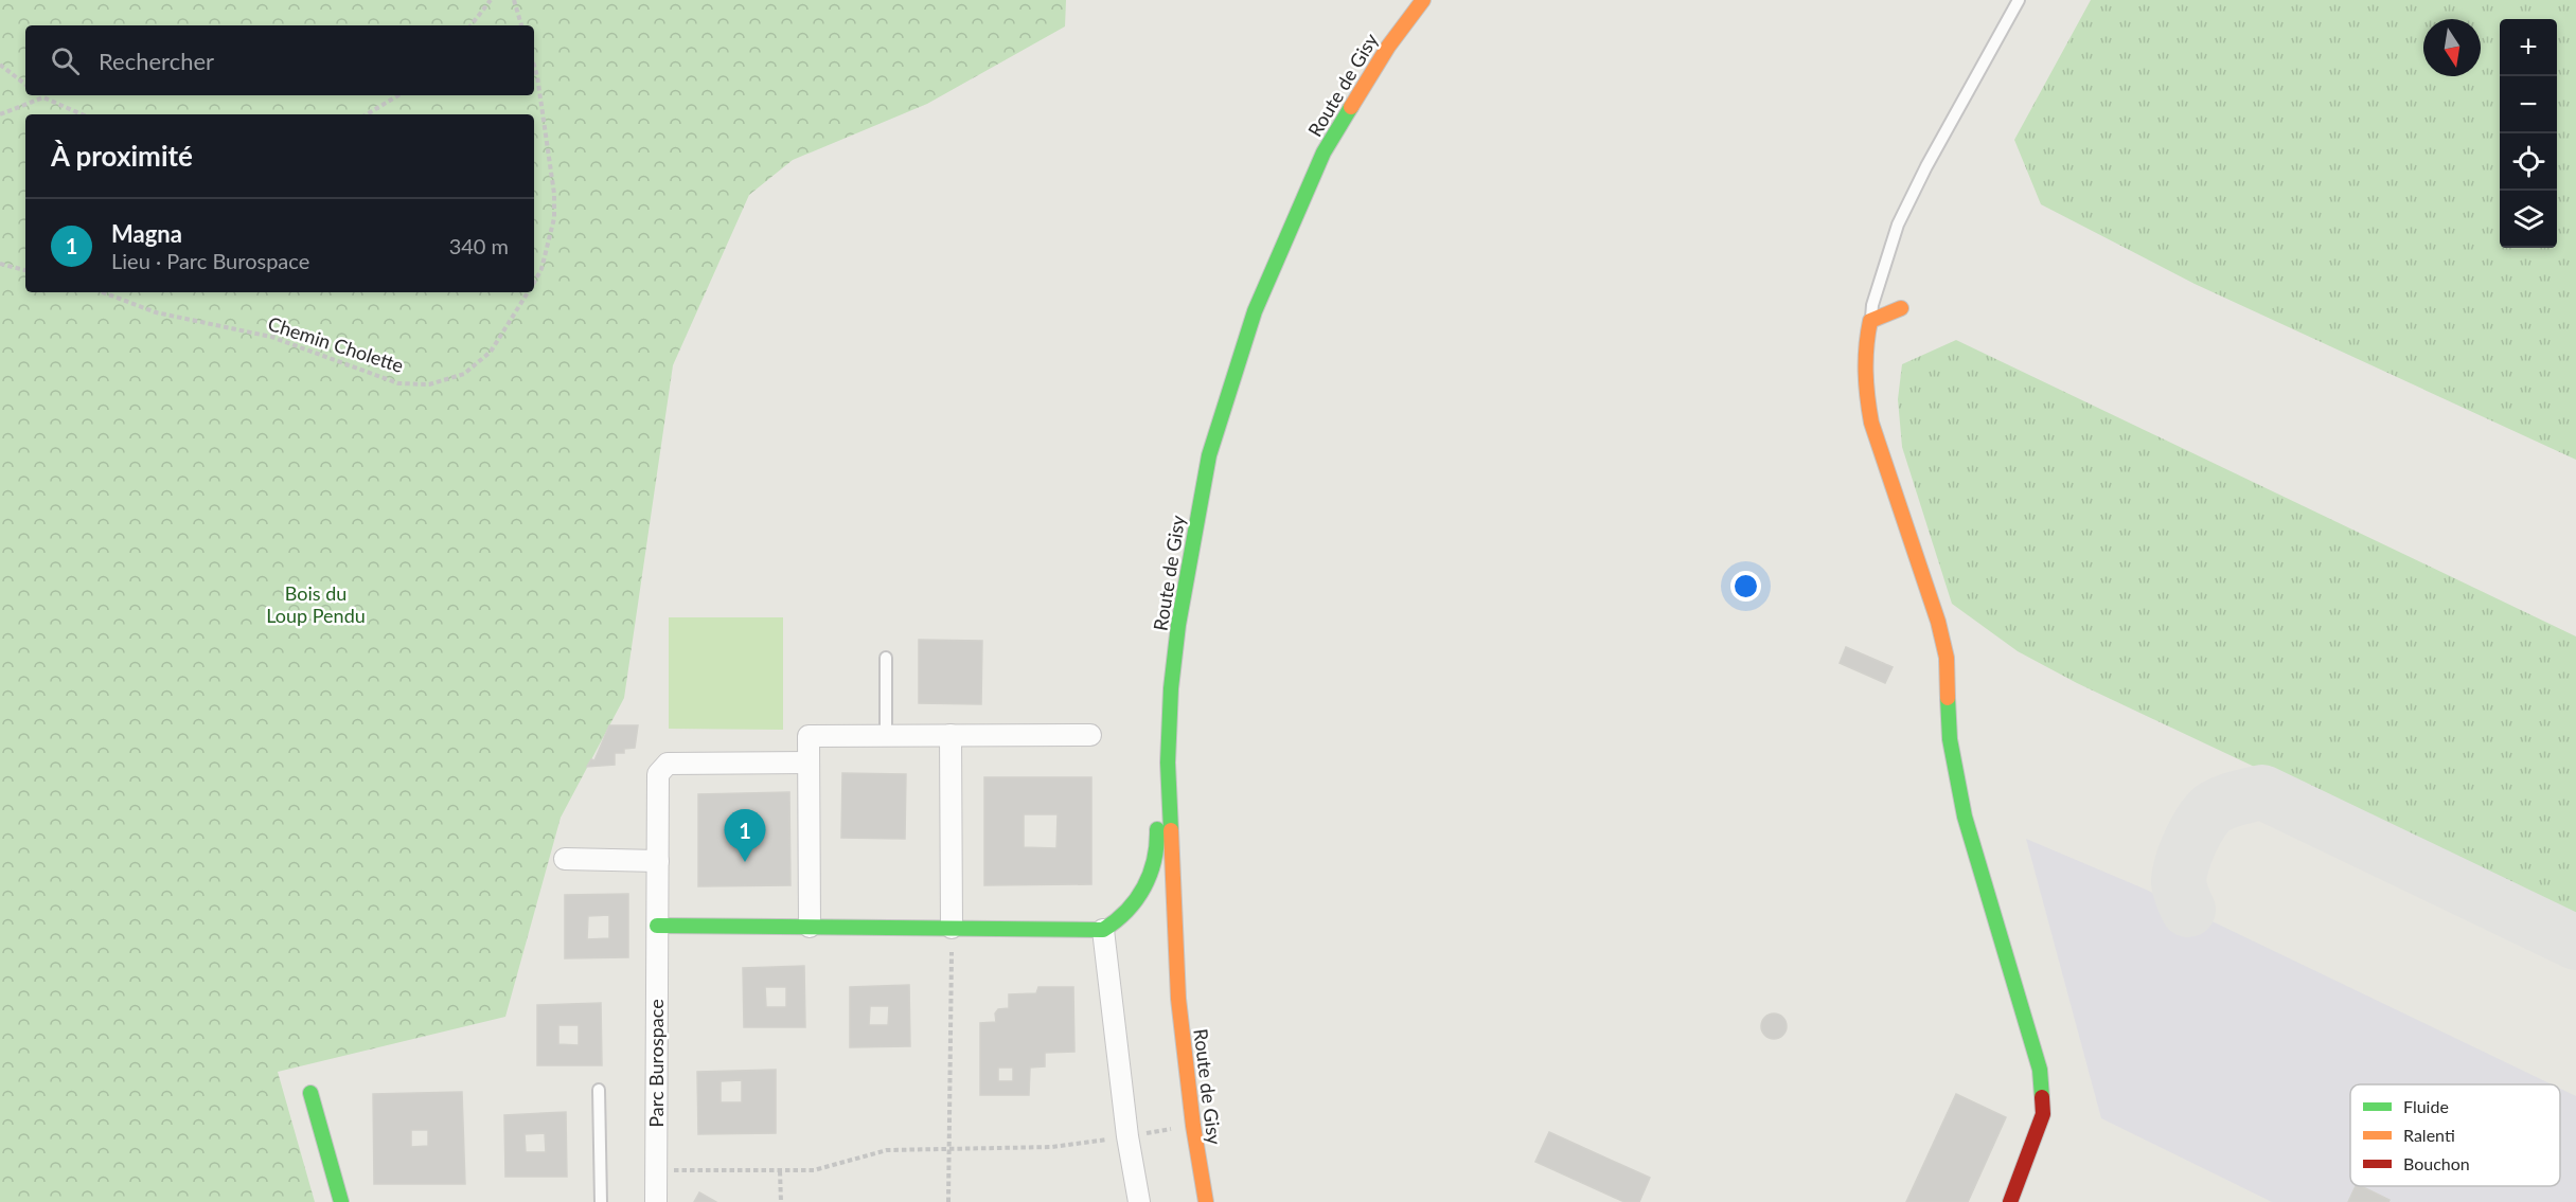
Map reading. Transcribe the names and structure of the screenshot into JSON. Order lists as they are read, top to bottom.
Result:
{
  "streets": {
    "street": ["Route de Gisy", "Parc Burospace"],
    "path": ["Chemin Cholette"]
  },
  "parks": ["Bois du Loup Pendu"],
  "legend": ["Fluide", "Ralenti", "Bouchon"],
  "north": "bottom",
  "page": {
    "map_buttons": ["+", "−"],
    "search": "Rechercher",
    "heading": "À proximité",
    "list": [
      {
        "mark": "1",
        "name": "Magna",
        "note": "Lieu · Parc Burospace",
        "value": "340 m"
      }
    ],
    "pins": "1"
  }
}
